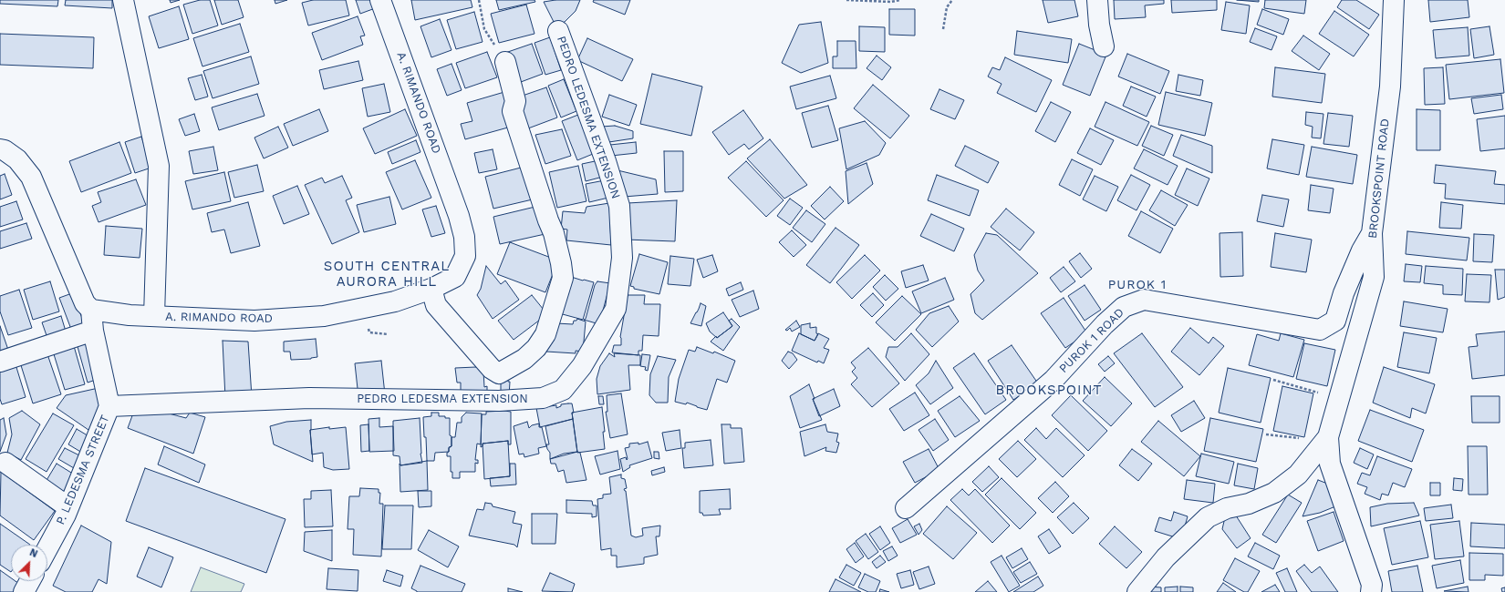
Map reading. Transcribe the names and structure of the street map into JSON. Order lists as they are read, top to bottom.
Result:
{
  "streets": {
    "street": [
      "A. RIMANDO ROAD",
      "PEDRO LEDESMA EXTENSION",
      "BROOKSPOINT ROAD",
      "PUROK 1 ROAD",
      "P. LEDESMA STREET"
    ]
  },
  "crossings": [
    ["A. RIMANDO ROAD", "P. LEDESMA STREET"],
    ["PEDRO LEDESMA EXTENSION", "P. LEDESMA STREET"],
    ["BROOKSPOINT ROAD", "PUROK 1 ROAD"]
  ],
  "districts": ["SOUTH CENTRAL AURORA HILL", "PUROK 1", "BROOKSPOINT"],
  "north": "top right"
}
